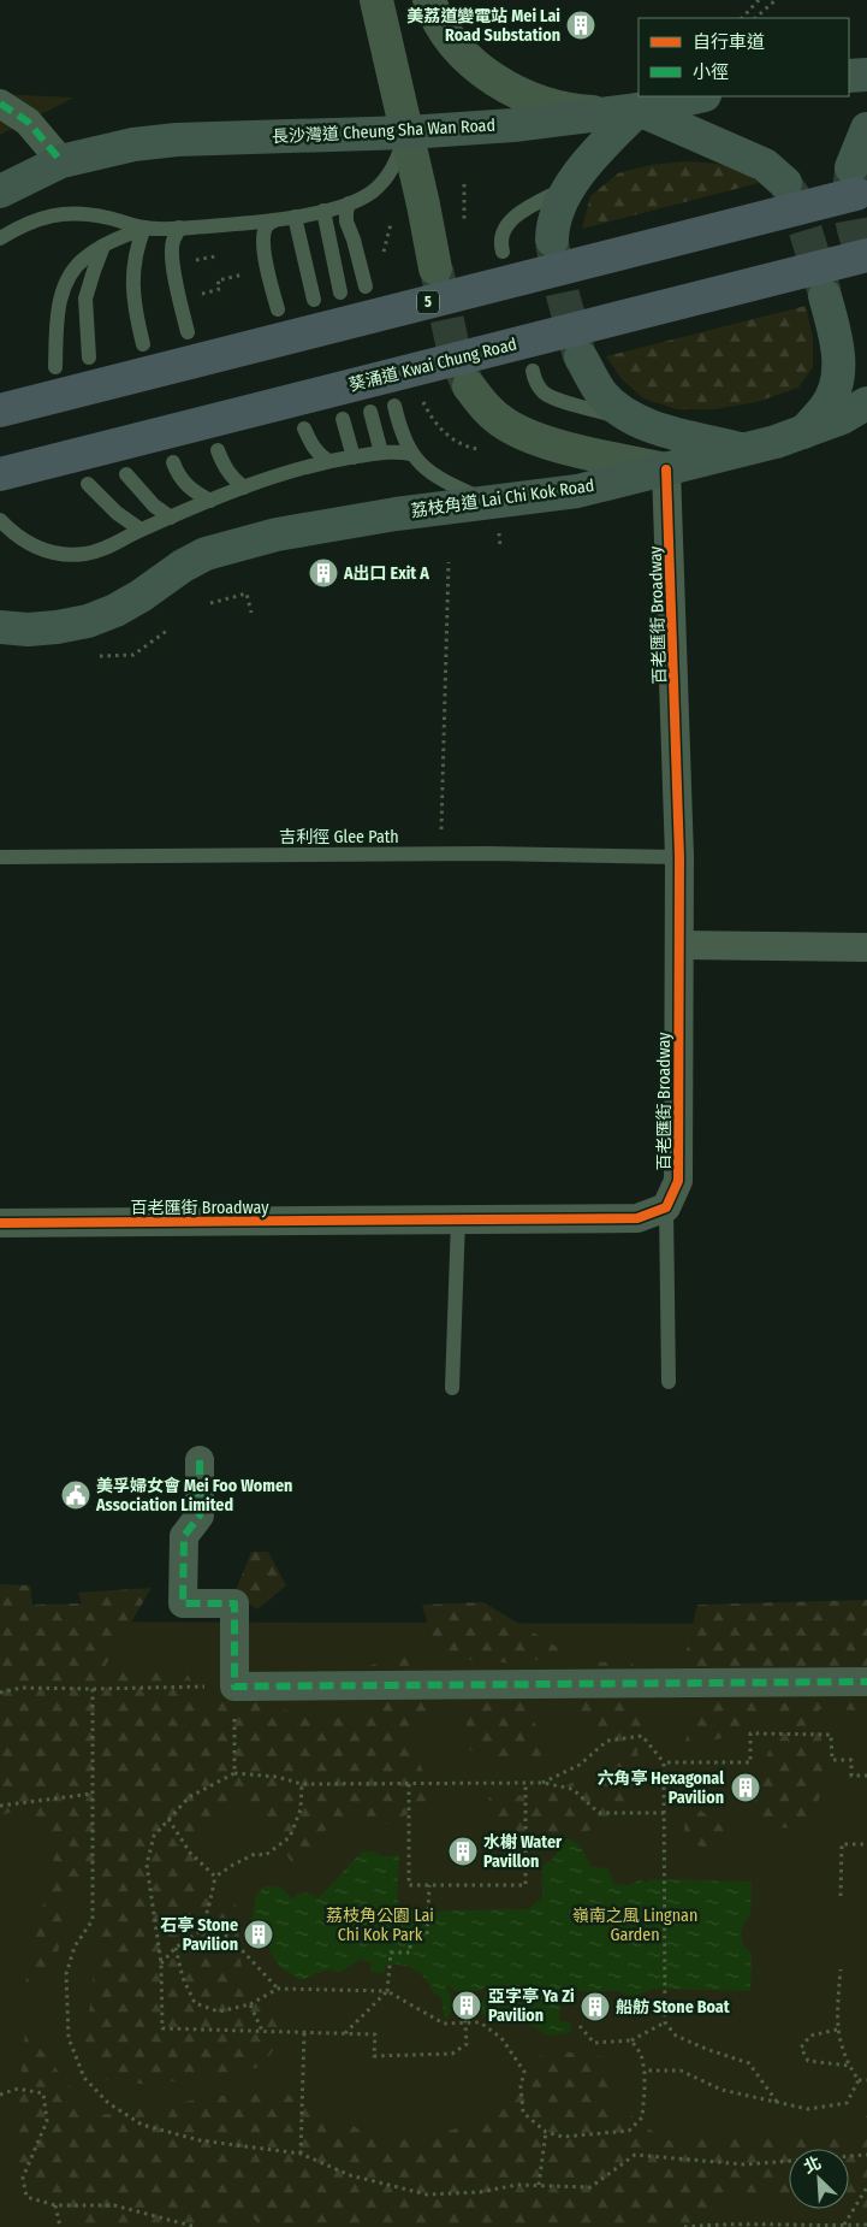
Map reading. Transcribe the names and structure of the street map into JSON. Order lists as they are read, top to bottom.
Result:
{
  "streets": {
    "highway": ["5", "葵涌道 Kwai Chung Road"],
    "main road": ["長沙灣道 Cheung Sha Wan Road", "荔枝角道 Lai Chi Kok Road"],
    "street": ["百老匯街 Broadway"],
    "lane": ["吉利徑 Glee Path"]
  },
  "crossings": [
    ["荔枝角道 Lai Chi Kok Road", "百老匯街 Broadway"],
    ["百老匯街 Broadway", "吉利徑 Glee Path"]
  ],
  "parks": ["荔枝角公園 Lai Chi Kok Park", "嶺南之風 Lingnan Garden"],
  "places": {
    "building": [
      "美荔道變電站 Mei Lai Road Substation",
      "A出口 Exit A",
      "六角亭 Hexagonal Pavilion",
      "水榭 Water Pavillon",
      "石亭 Stone Pavilion",
      "亞字亭 Ya Zi Pavilion",
      "船舫 Stone Boat"
    ],
    "public building": ["美孚婦女會 Mei Foo Women Association Limited"]
  },
  "legend": ["自行車道", "小徑"],
  "north": "top left"
}
